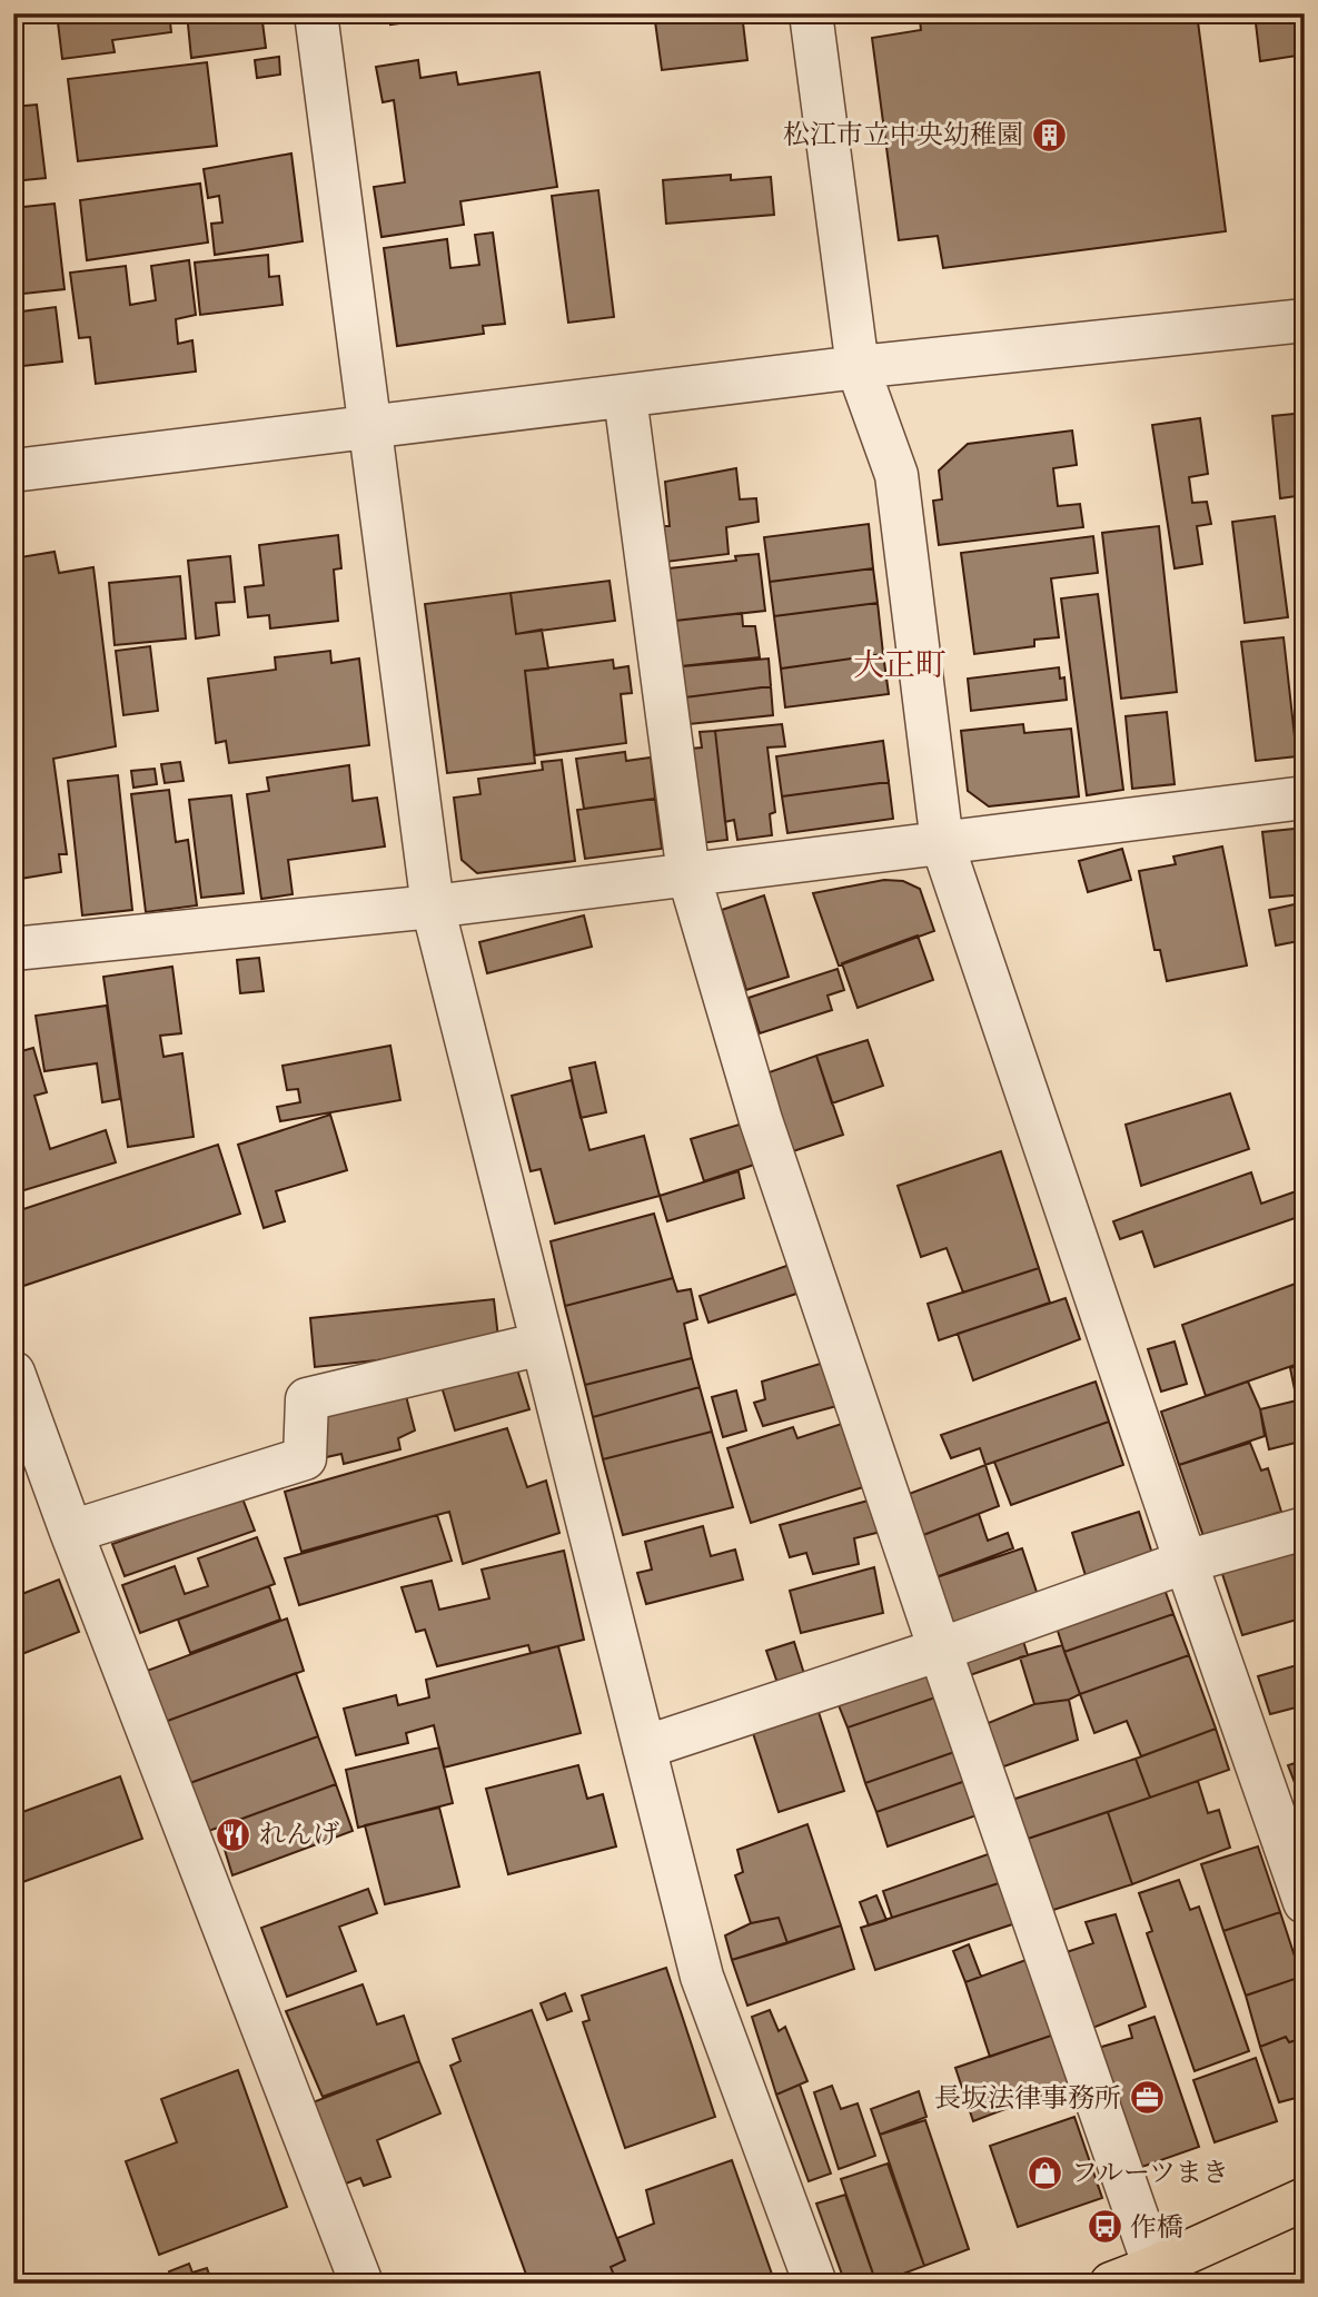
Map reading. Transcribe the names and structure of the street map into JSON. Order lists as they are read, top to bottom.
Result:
{
  "districts": ["大正町"],
  "places": {
    "building": ["松江市立中央幼稚園"],
    "restaurant": ["れんげ"],
    "office": ["長坂法律事務所"],
    "shop": ["フルーツまき"],
    "bus stop": ["作橋"]
  }
}
